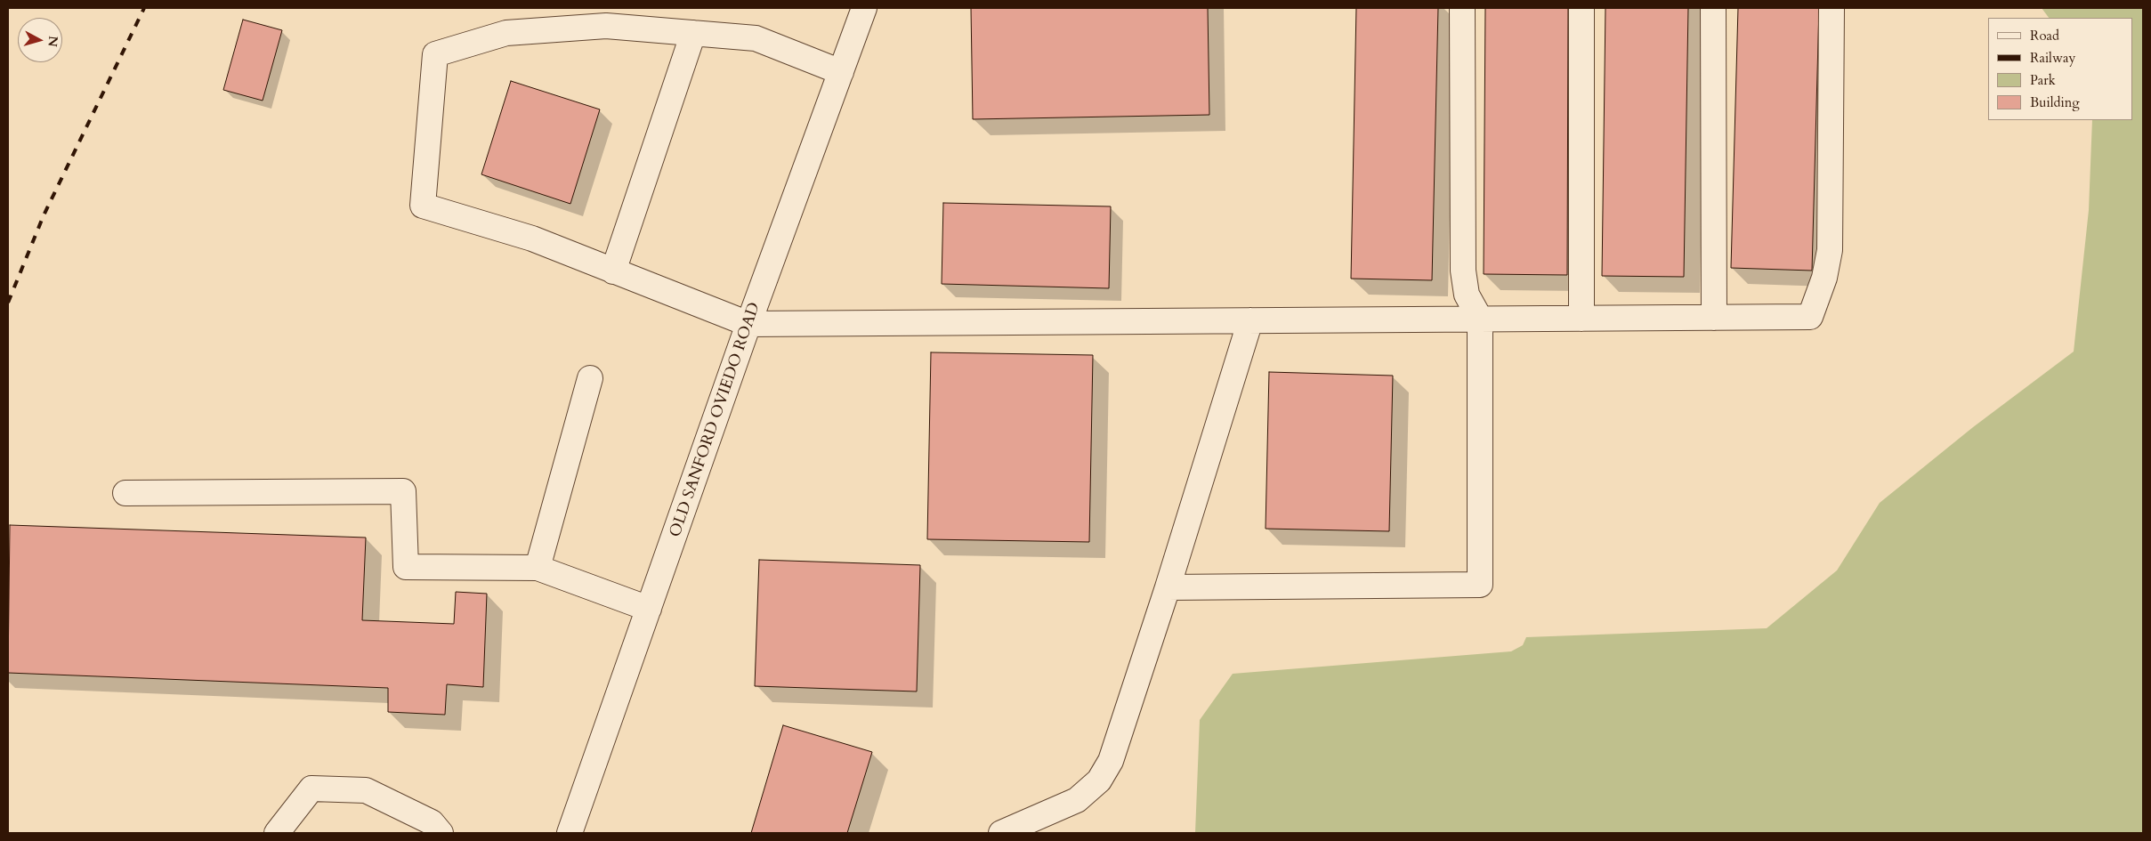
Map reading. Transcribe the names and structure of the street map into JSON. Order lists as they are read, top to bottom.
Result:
{
  "streets": {
    "street": ["OLD SANFORD OVIEDO ROAD"]
  },
  "legend": [
    "Road",
    "Railway",
    "Park",
    "Building"
  ],
  "north": "right"
}
